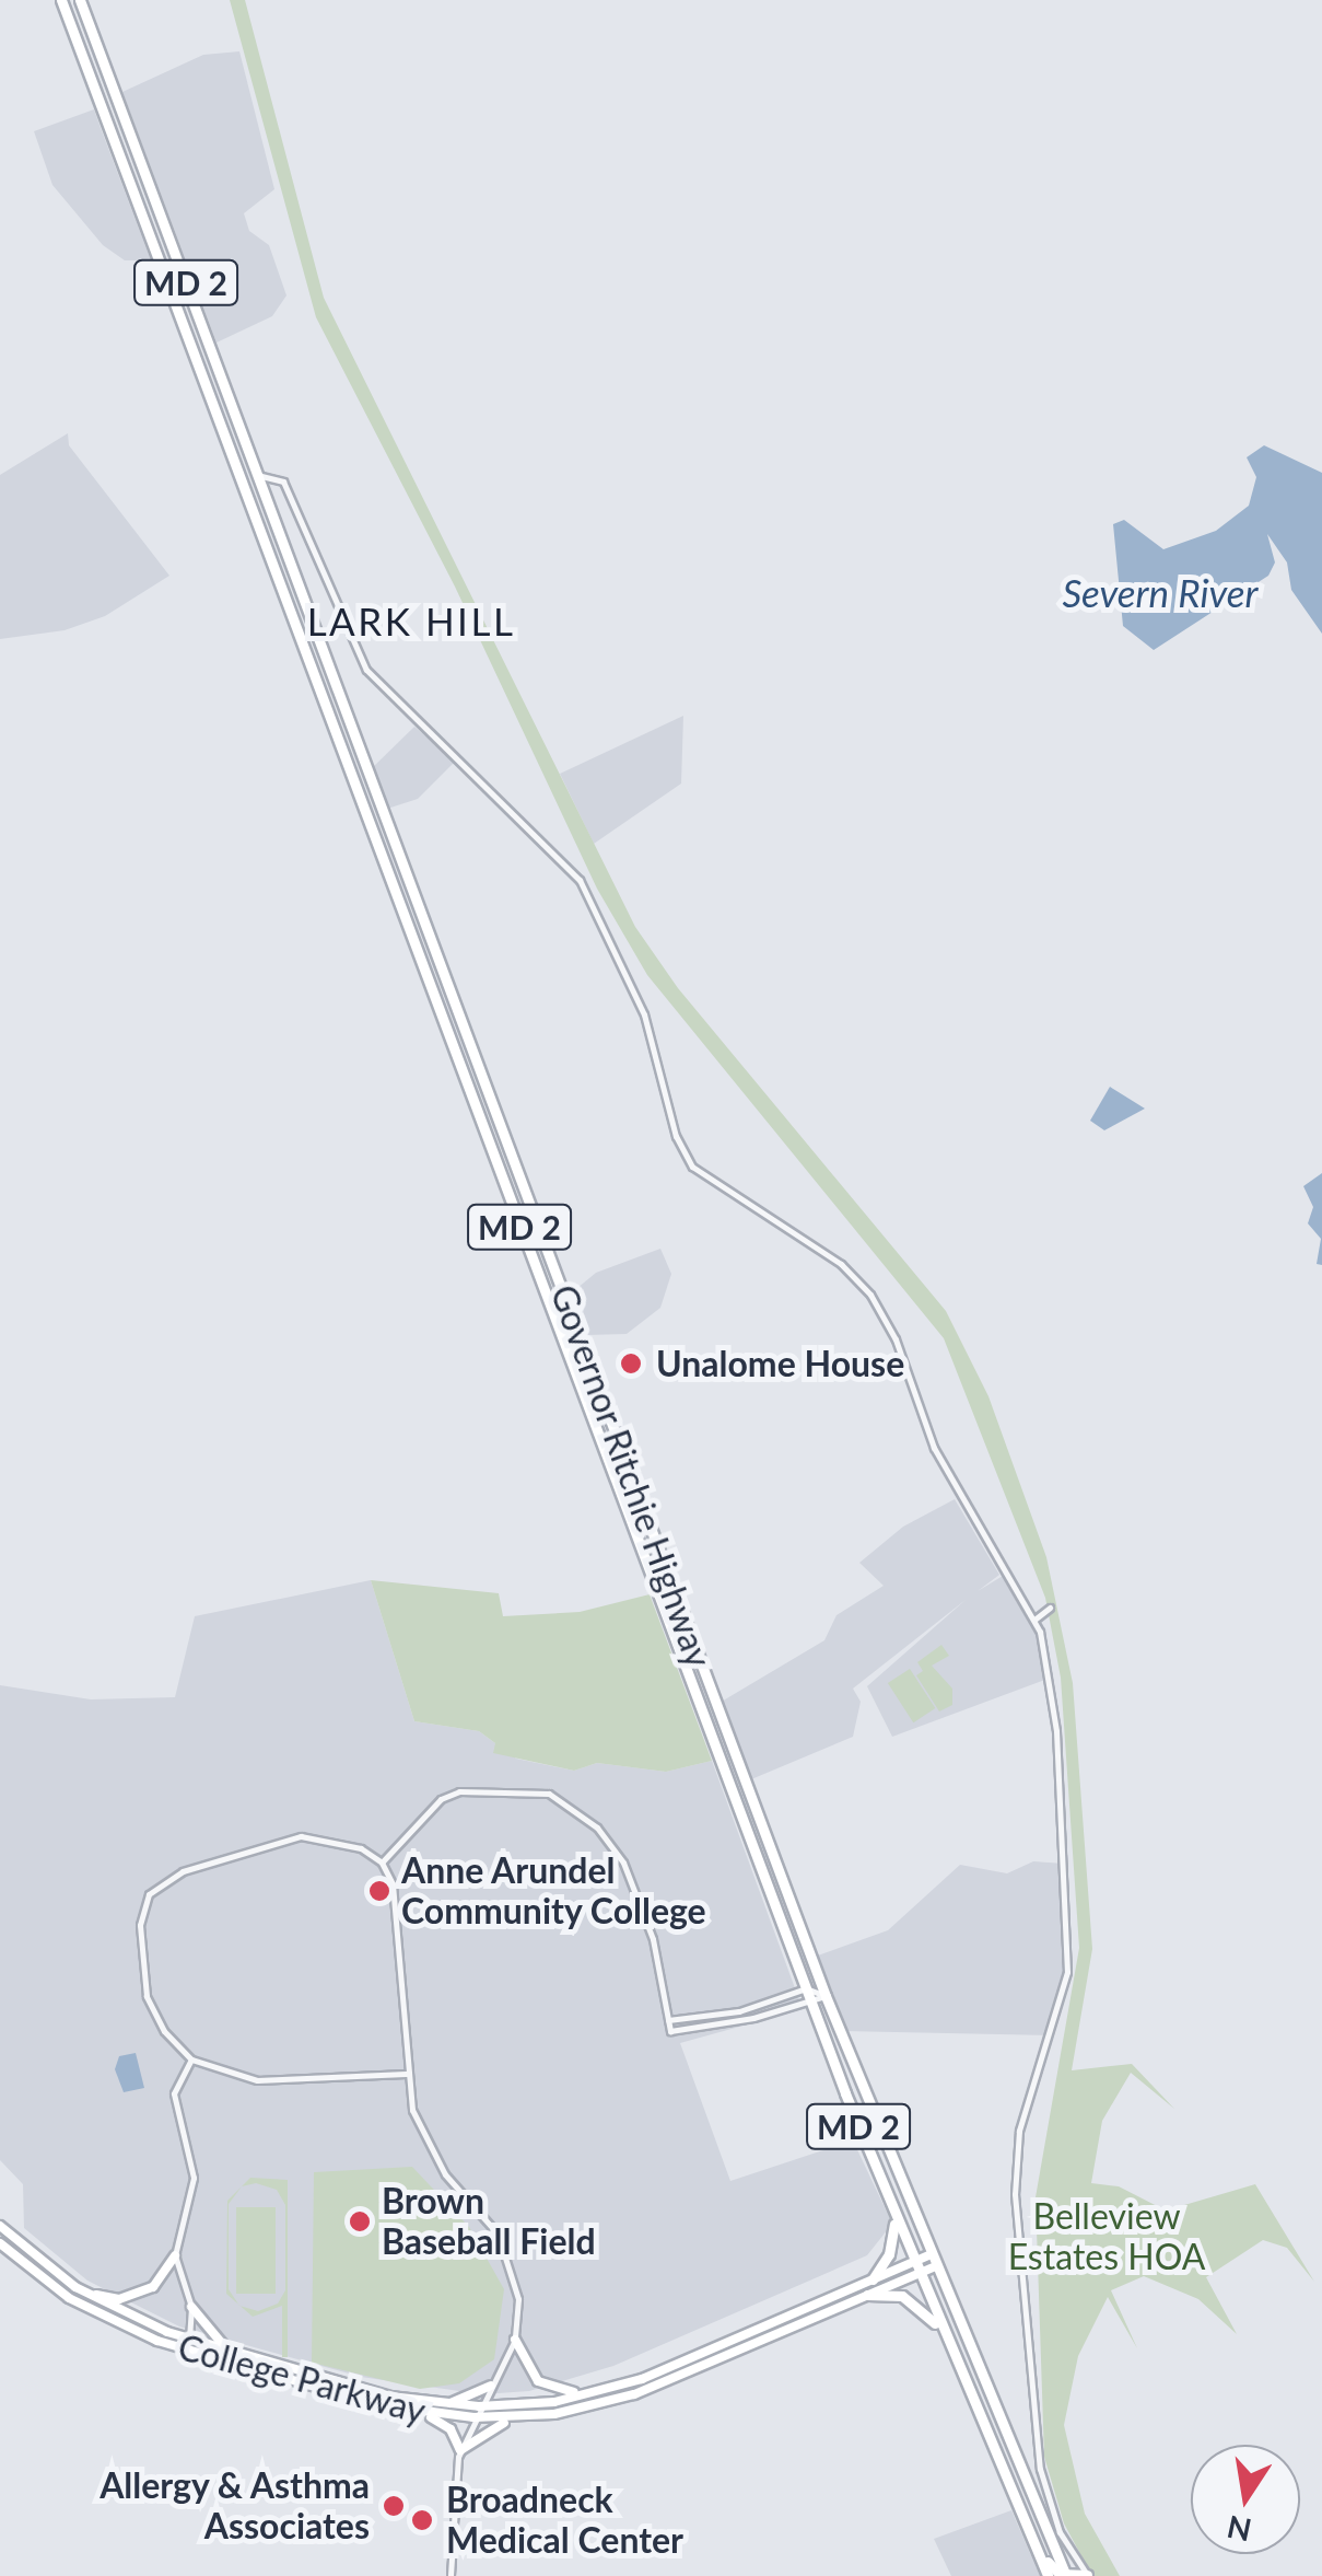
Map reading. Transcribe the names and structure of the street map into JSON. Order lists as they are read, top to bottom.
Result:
{
  "streets": {
    "highway": ["MD 2", "Governor Ritchie Highway"],
    "main road": ["College Parkway"]
  },
  "crossings": [
    ["Governor Ritchie Highway", "College Parkway"]
  ],
  "districts": ["LARK HILL"],
  "water": ["Severn River"],
  "parks": ["Belleview Estates HOA"],
  "places": [
    "Unalome House",
    "Anne Arundel Community College",
    "Brown Baseball Field",
    "Allergy & Asthma Associates",
    "Broadneck Medical Center"
  ],
  "north": "bottom"
}
